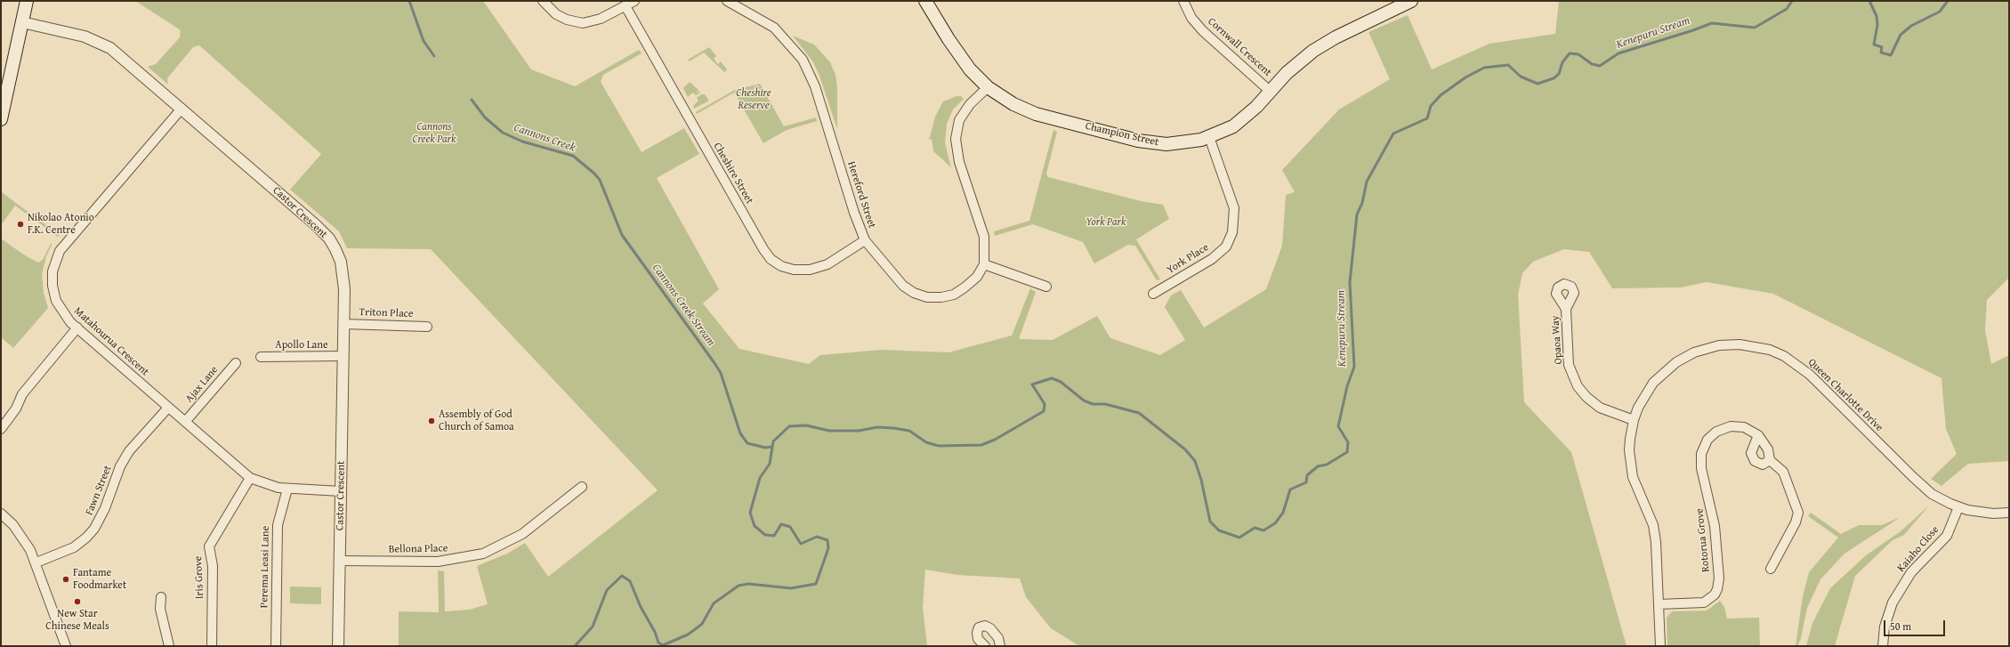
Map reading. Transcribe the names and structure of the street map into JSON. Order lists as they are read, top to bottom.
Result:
{
  "streets": {
    "main road": ["Champion Street"],
    "street": [
      "Cornwall Crescent",
      "Cheshire Street",
      "Hereford Street",
      "Castor Crescent",
      "York Place",
      "Triton Place",
      "Opaoa Way",
      "Matahourua Crescent",
      "Apollo Lane",
      "Ajax Lane",
      "Queen Charlotte Drive",
      "Fawn Street",
      "Rotorua Grove",
      "Bellona Place",
      "Kaiaho Close",
      "Perema Leasi Lane",
      "Iris Grove"
    ]
  },
  "crossings": [
    ["Cornwall Crescent", "Champion Street"],
    ["Champion Street", "York Place"],
    ["Cheshire Street", "Hereford Street"],
    ["Castor Crescent", "Triton Place"],
    ["Castor Crescent", "Matahourua Crescent"],
    ["Castor Crescent", "Apollo Lane"],
    ["Castor Crescent", "Bellona Place"],
    ["Opaoa Way", "Queen Charlotte Drive"],
    ["Matahourua Crescent", "Ajax Lane"],
    ["Matahourua Crescent", "Fawn Street"],
    ["Matahourua Crescent", "Perema Leasi Lane"],
    ["Matahourua Crescent", "Iris Grove"],
    ["Queen Charlotte Drive", "Rotorua Grove"],
    ["Queen Charlotte Drive", "Kaiaho Close"]
  ],
  "water": ["Kenepuru Stream", "Cannons Creek", "Cannons Creek Stream"],
  "parks": ["Cheshire Reserve", "Cannons Creek Park", "York Park"],
  "places": [
    "Nikolao Atonio F.K. Centre",
    "Assembly of God Church of Samoa",
    "Fantame Foodmarket",
    "New Star Chinese Meals"
  ],
  "scale_bar": "50 m"
}
